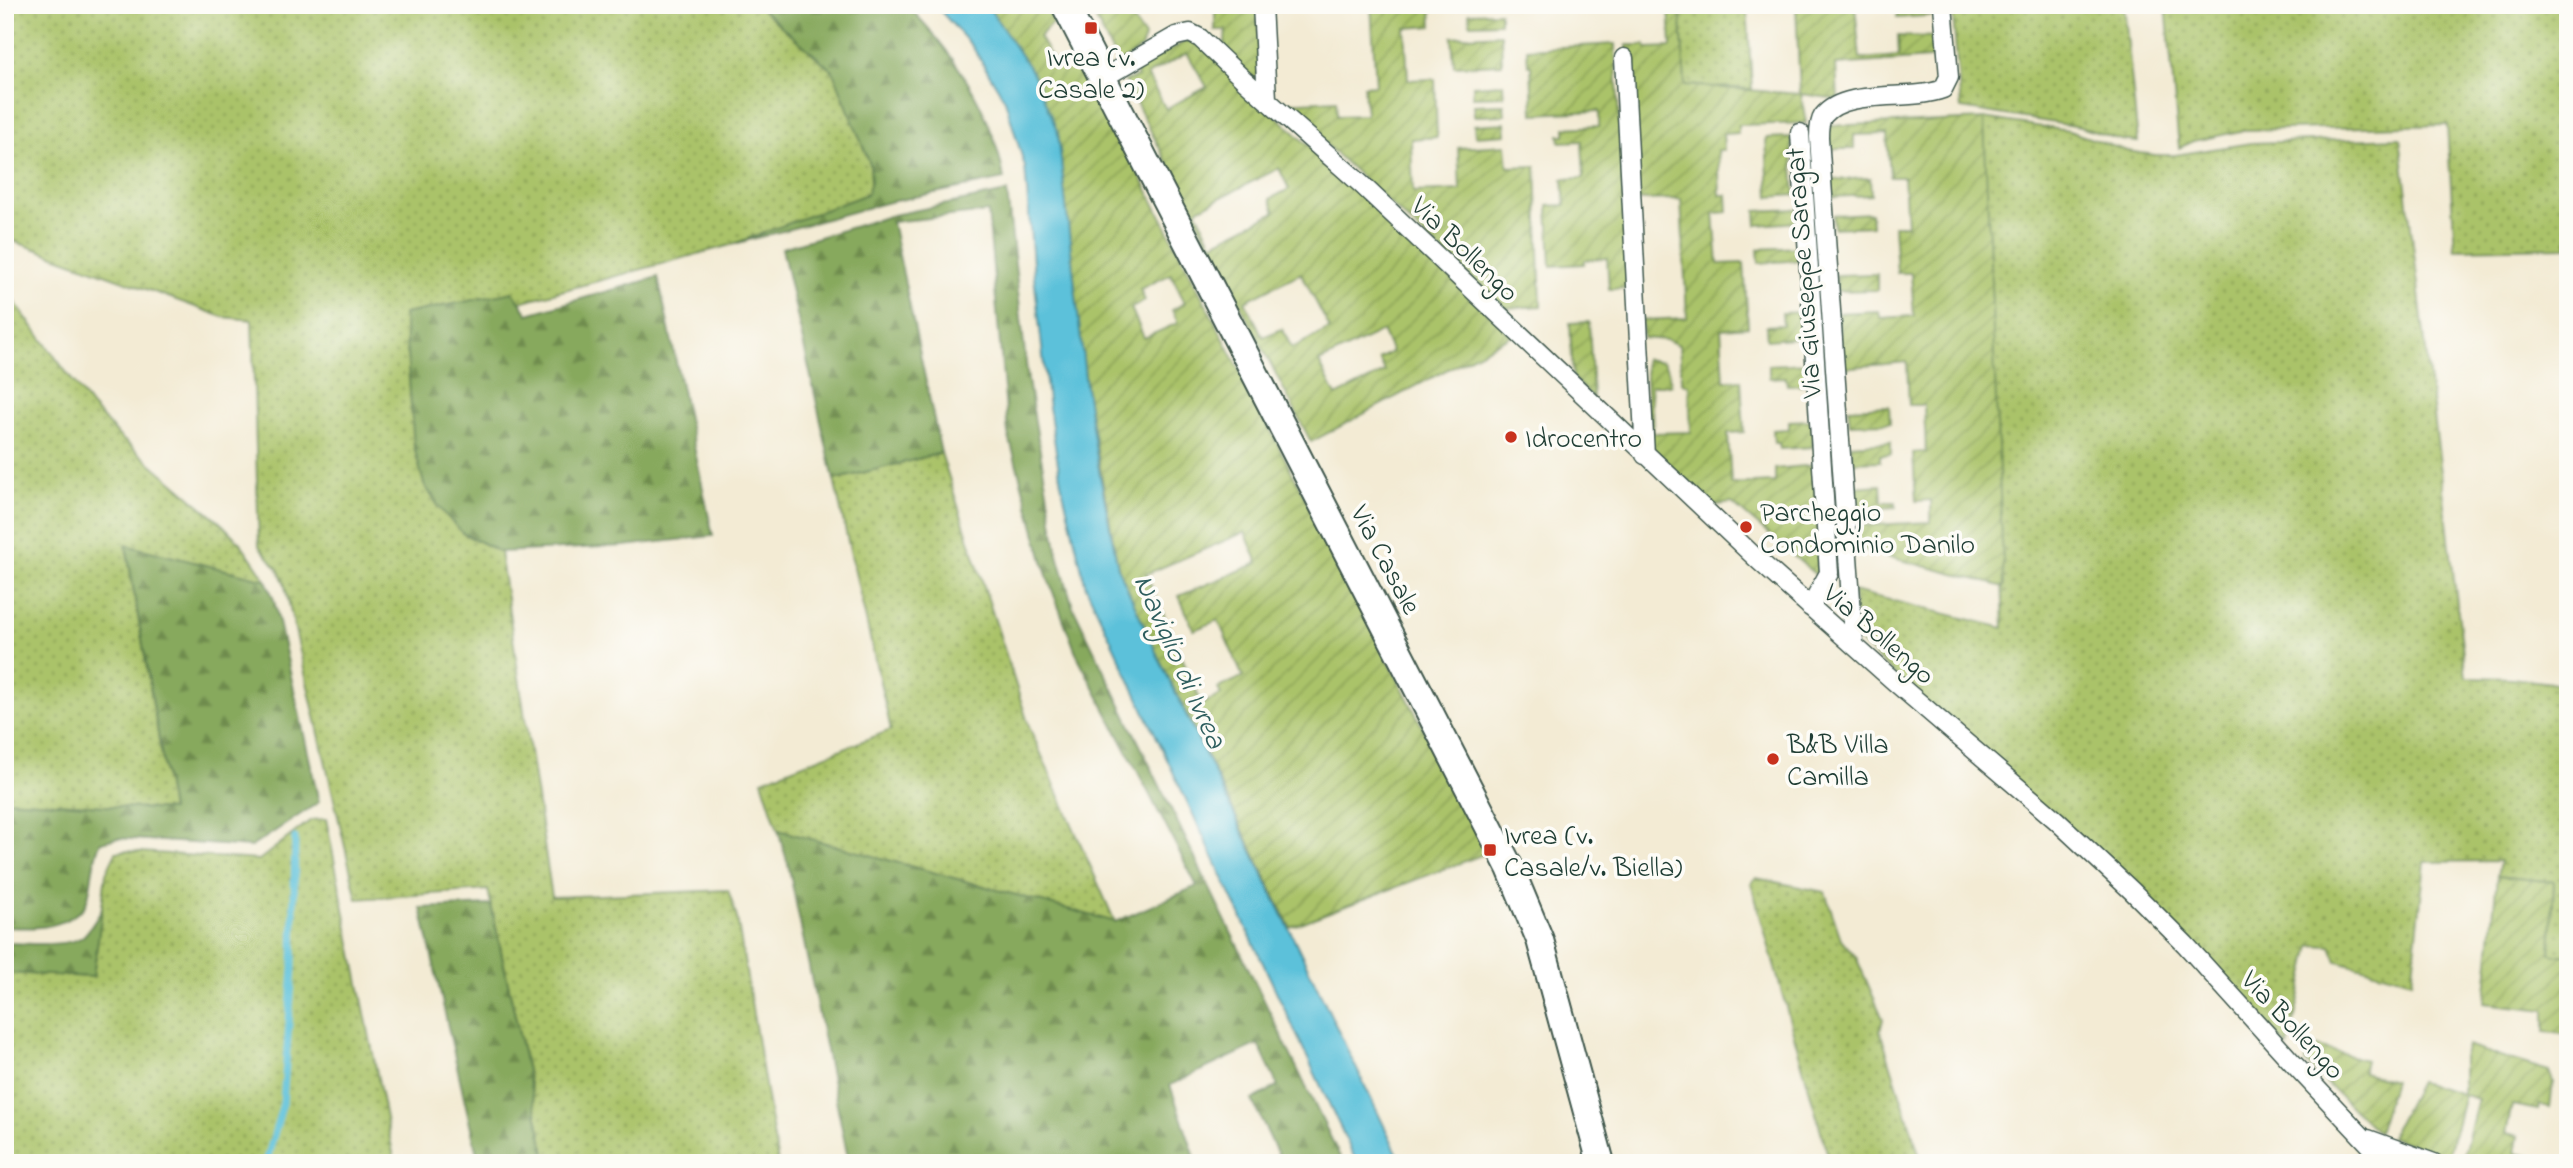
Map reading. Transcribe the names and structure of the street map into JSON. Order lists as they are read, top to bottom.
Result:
{
  "streets": {
    "main road": ["Via Casale"],
    "street": ["Via Bollengo", "Via Giuseppe Saragat"]
  },
  "crossings": [
    ["Via Bollengo", "Via Giuseppe Saragat"],
    ["Via Bollengo", "Via Casale"]
  ],
  "water": ["Naviglio di Ivrea"],
  "places": {
    "transit": ["Ivrea (v. Casale 2)", "Ivrea (v. Casale/v. Biella)"],
    "other": ["Idrocentro", "Parcheggio Condominio Danilo", "B&B Villa Camilla"]
  }
}
